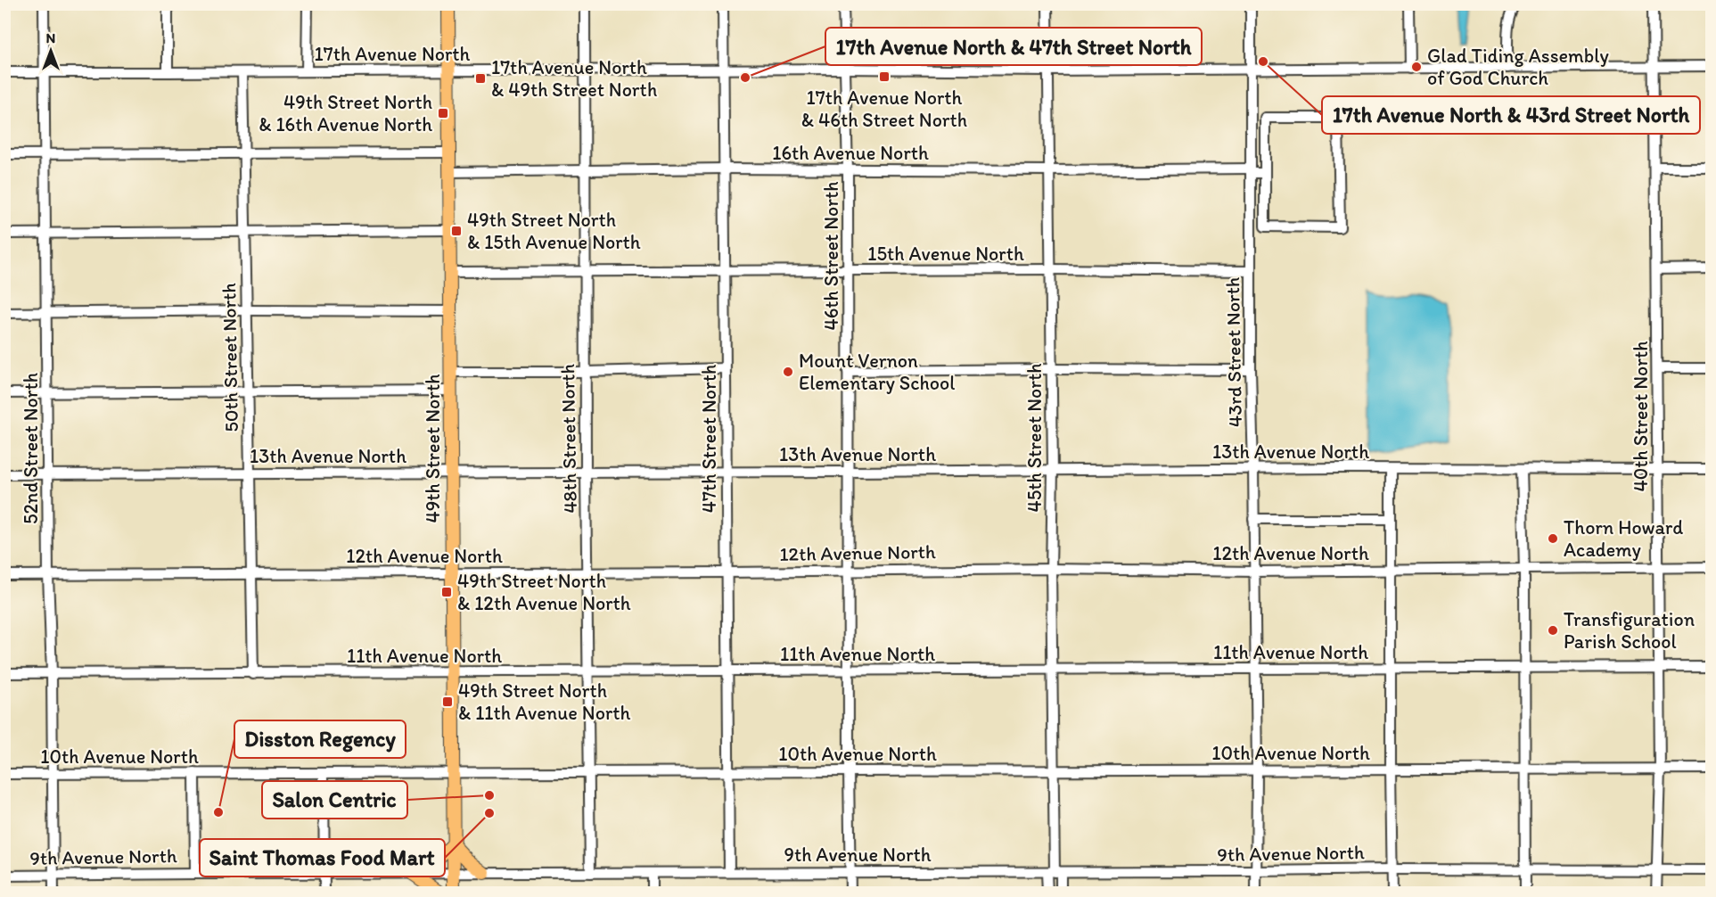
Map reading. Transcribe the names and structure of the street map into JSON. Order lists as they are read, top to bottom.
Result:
{
  "streets": {
    "main road": ["49th Street North"],
    "street": [
      "17th Avenue North",
      "16th Avenue North",
      "15th Avenue North",
      "46th Street North",
      "43rd Street North",
      "50th Street North",
      "40th Street North",
      "45th Street North",
      "48th Street North",
      "47th Street North",
      "52nd Street North",
      "13th Avenue North",
      "12th Avenue North",
      "11th Avenue North",
      "10th Avenue North",
      "9th Avenue North"
    ]
  },
  "crossings": [
    ["17th Avenue North", "46th Street North"],
    ["17th Avenue North", "43rd Street North"],
    ["17th Avenue North", "50th Street North"],
    ["17th Avenue North", "40th Street North"],
    ["17th Avenue North", "45th Street North"],
    ["17th Avenue North", "48th Street North"],
    ["17th Avenue North", "47th Street North"],
    ["17th Avenue North", "52nd Street North"],
    ["17th Avenue North", "49th Street North"],
    ["16th Avenue North", "46th Street North"],
    ["16th Avenue North", "43rd Street North"],
    ["16th Avenue North", "45th Street North"],
    ["16th Avenue North", "48th Street North"],
    ["16th Avenue North", "47th Street North"],
    ["16th Avenue North", "49th Street North"],
    ["15th Avenue North", "46th Street North"],
    ["15th Avenue North", "43rd Street North"],
    ["15th Avenue North", "45th Street North"],
    ["15th Avenue North", "48th Street North"],
    ["15th Avenue North", "47th Street North"],
    ["15th Avenue North", "49th Street North"],
    ["46th Street North", "13th Avenue North"],
    ["46th Street North", "12th Avenue North"],
    ["46th Street North", "11th Avenue North"],
    ["46th Street North", "10th Avenue North"],
    ["46th Street North", "9th Avenue North"],
    ["43rd Street North", "13th Avenue North"],
    ["43rd Street North", "12th Avenue North"],
    ["43rd Street North", "11th Avenue North"],
    ["43rd Street North", "10th Avenue North"],
    ["43rd Street North", "9th Avenue North"],
    ["50th Street North", "13th Avenue North"],
    ["50th Street North", "12th Avenue North"],
    ["50th Street North", "11th Avenue North"],
    ["40th Street North", "13th Avenue North"],
    ["40th Street North", "12th Avenue North"],
    ["40th Street North", "11th Avenue North"],
    ["40th Street North", "10th Avenue North"],
    ["40th Street North", "9th Avenue North"],
    ["45th Street North", "13th Avenue North"],
    ["45th Street North", "12th Avenue North"],
    ["45th Street North", "11th Avenue North"],
    ["45th Street North", "10th Avenue North"],
    ["45th Street North", "9th Avenue North"],
    ["48th Street North", "13th Avenue North"],
    ["48th Street North", "12th Avenue North"],
    ["48th Street North", "11th Avenue North"],
    ["48th Street North", "10th Avenue North"],
    ["48th Street North", "9th Avenue North"],
    ["47th Street North", "13th Avenue North"],
    ["47th Street North", "12th Avenue North"],
    ["47th Street North", "11th Avenue North"],
    ["47th Street North", "10th Avenue North"],
    ["47th Street North", "9th Avenue North"],
    ["52nd Street North", "13th Avenue North"],
    ["52nd Street North", "12th Avenue North"],
    ["52nd Street North", "11th Avenue North"],
    ["52nd Street North", "10th Avenue North"],
    ["52nd Street North", "9th Avenue North"],
    ["49th Street North", "13th Avenue North"],
    ["49th Street North", "12th Avenue North"],
    ["49th Street North", "11th Avenue North"],
    ["49th Street North", "10th Avenue North"],
    ["49th Street North", "9th Avenue North"]
  ],
  "places": {
    "other": [
      "17th Avenue North & 43rd Street North",
      "Glad Tiding Assembly of God Church",
      "17th Avenue North & 47th Street North",
      "Mount Vernon Elementary School",
      "Thorn Howard Academy",
      "Transfiguration Parish School",
      "Salon Centric",
      "Disston Regency",
      "Saint Thomas Food Mart"
    ],
    "transit": [
      "17th Avenue North & 46th Street North",
      "17th Avenue North & 49th Street North",
      "49th Street North & 16th Avenue North",
      "49th Street North & 15th Avenue North",
      "49th Street North & 12th Avenue North",
      "49th Street North & 11th Avenue North"
    ]
  },
  "north": "top"
}
